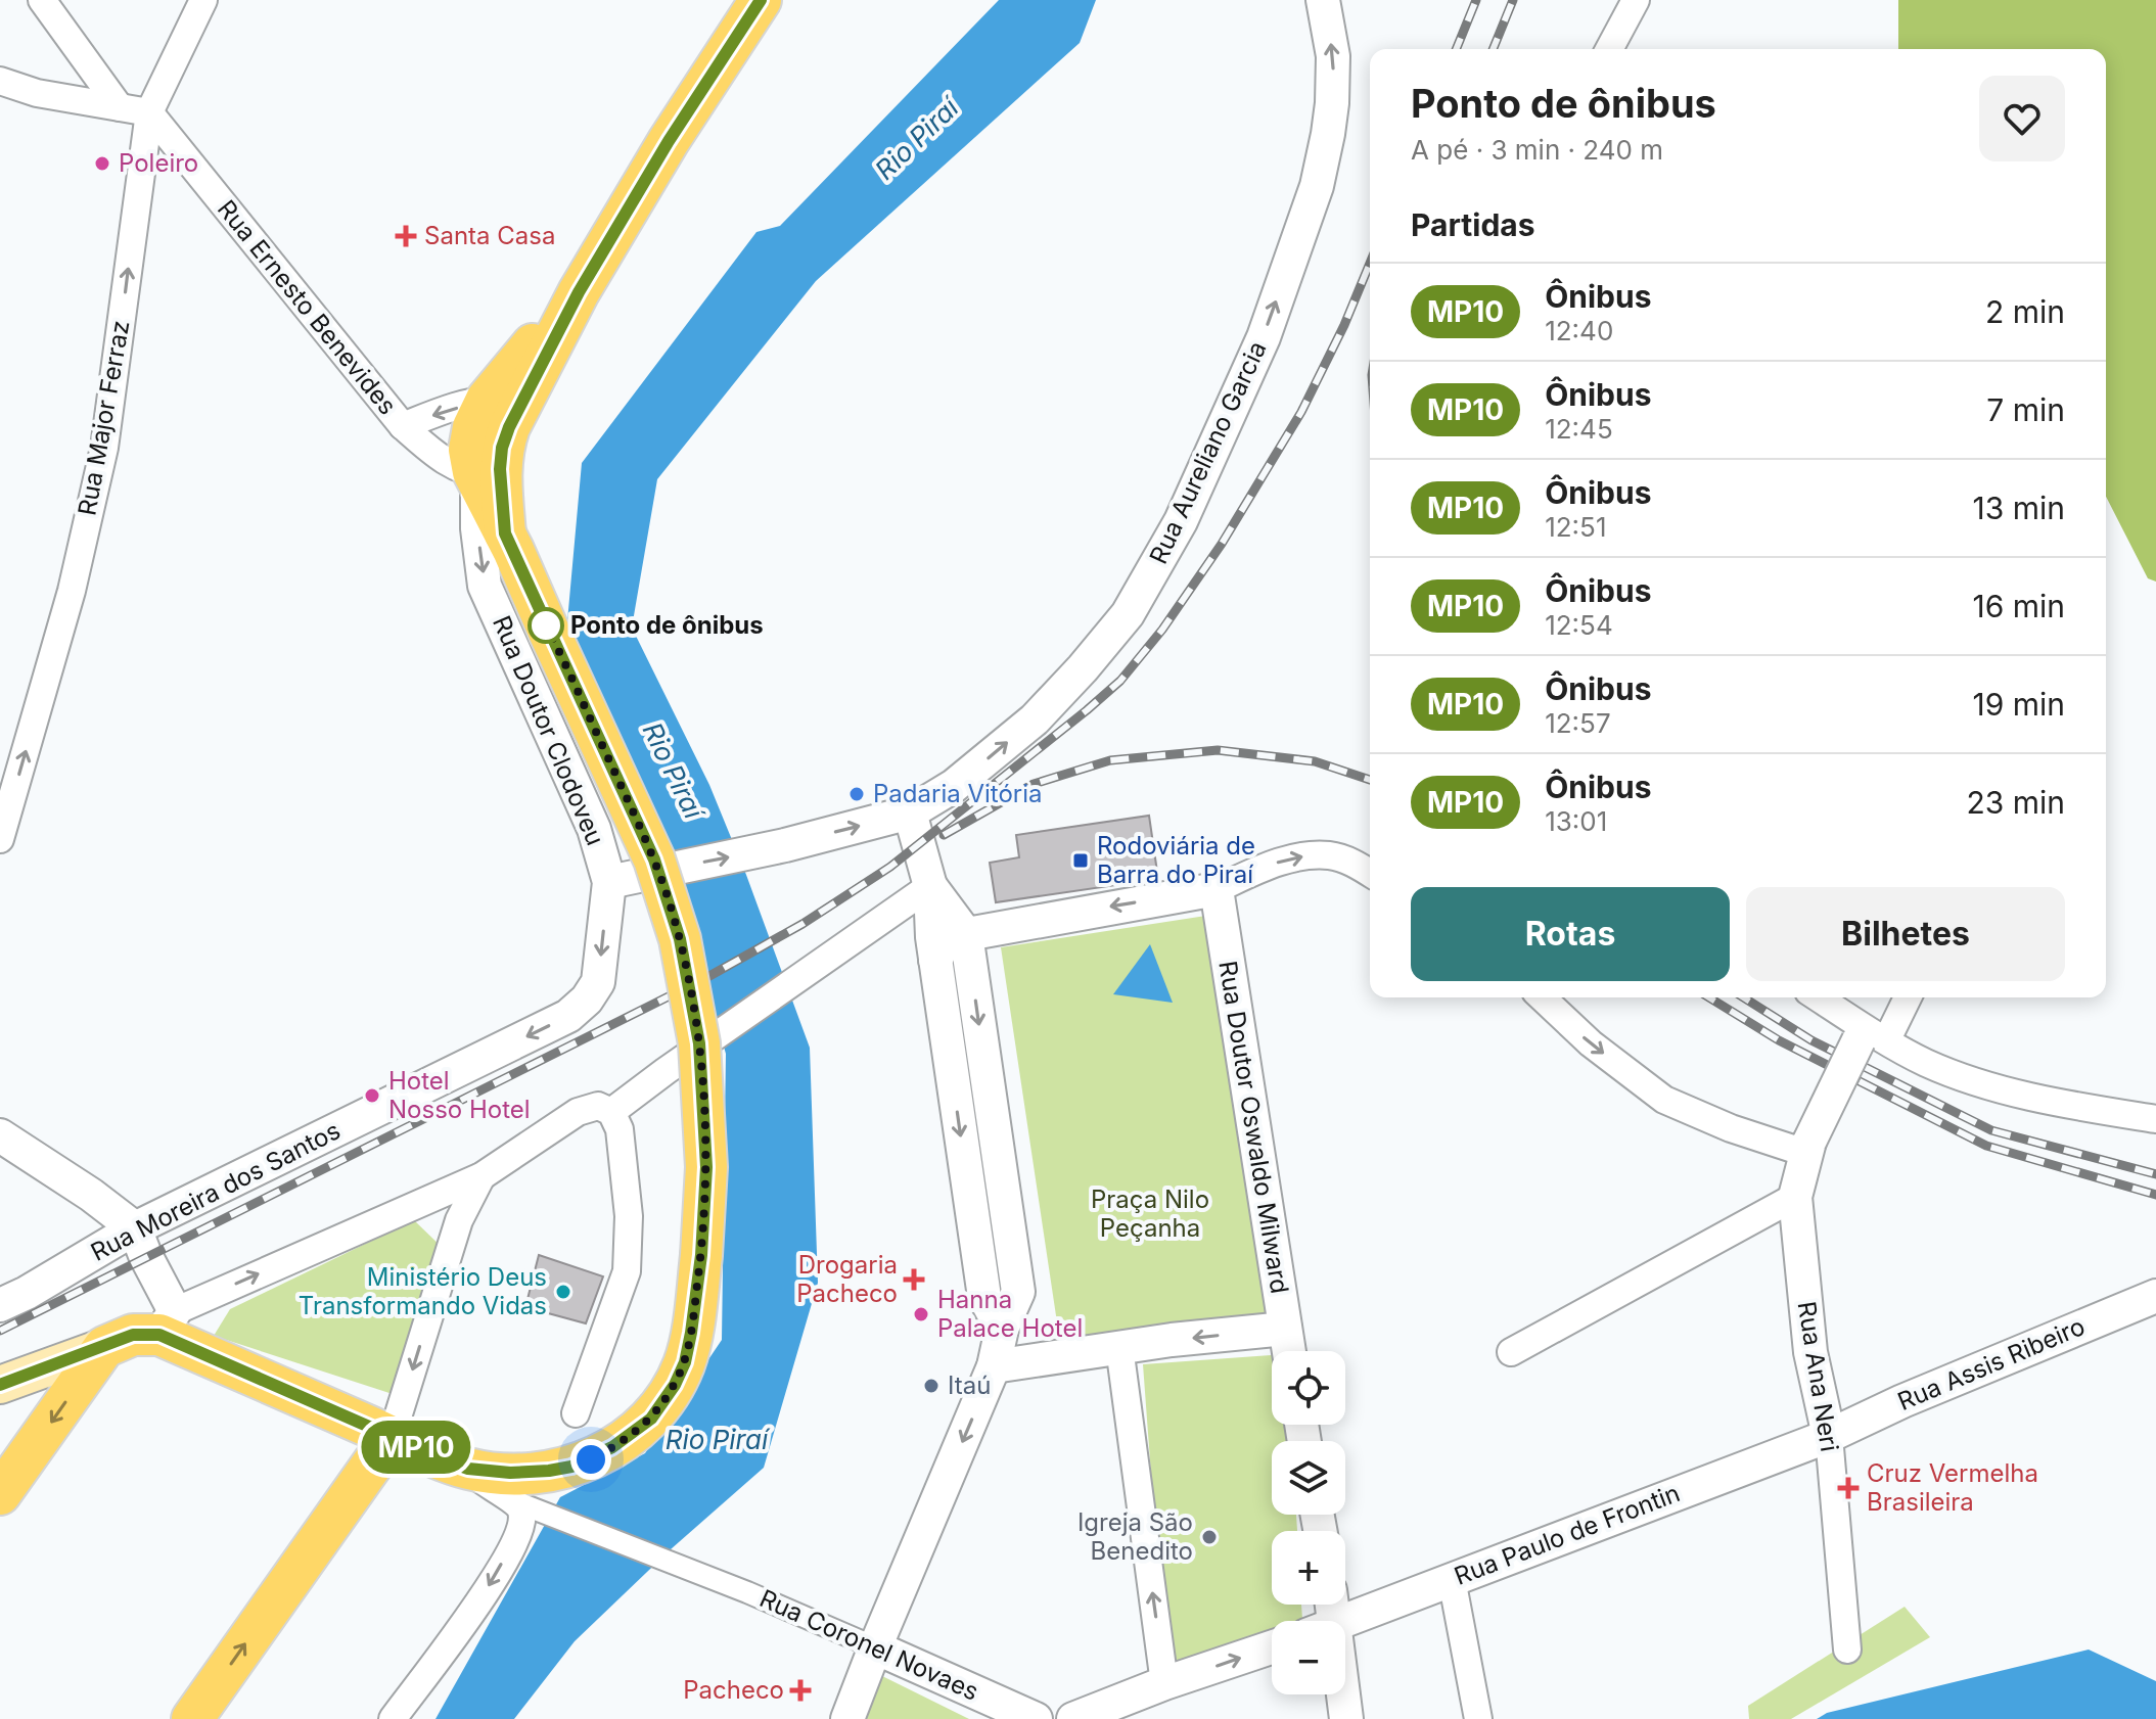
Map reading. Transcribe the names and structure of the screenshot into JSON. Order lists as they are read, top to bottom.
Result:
{
  "streets": {
    "street": [
      "Rua Ernesto Benevides",
      "Rua Major Ferraz",
      "Rua Aureliano Garcia",
      "Rua Doutor Clodoveu",
      "Rua Doutor Oswaldo Milward",
      "Rua Moreira dos Santos",
      "Rua Assis Ribeiro",
      "Rua Ana Neri",
      "Rua Paulo de Frontin",
      "Rua Coronel Novaes"
    ]
  },
  "crossings": [
    ["Rua Ernesto Benevides", "Rua Major Ferraz"],
    ["Rua Ernesto Benevides", "Rua Doutor Clodoveu"],
    ["Rua Aureliano Garcia", "Rua Doutor Clodoveu"],
    ["Rua Doutor Clodoveu", "Rua Moreira dos Santos"],
    ["Rua Assis Ribeiro", "Rua Ana Neri"],
    ["Rua Assis Ribeiro", "Rua Paulo de Frontin"],
    ["Rua Ana Neri", "Rua Paulo de Frontin"]
  ],
  "one_way": ["Rua Major Ferraz", "Rua Doutor Clodoveu"],
  "water": ["Rio Piraí"],
  "parks": ["Praça Nilo Peçanha"],
  "places": {
    "other": [
      "Poleiro",
      "Ponto de ônibus",
      "Padaria Vitória",
      "Hotel Nosso Hotel",
      "Ministério Deus Transformando Vidas",
      "Hanna Palace Hotel",
      "Itaú",
      "Igreja São Benedito"
    ],
    "health": [
      "Santa Casa",
      "Drogaria Pacheco",
      "Cruz Vermelha Brasileira",
      "Pacheco"
    ],
    "transit": ["Rodoviária de Barra do Piraí"]
  },
  "lines": ["bus line MP10"],
  "page": {
    "on_map": "MP10",
    "heading": [
      ["Ponto de ônibus", "A pé · 3 min · 240 m"],
      "Partidas"
    ],
    "list": [
      {
        "mark": "MP10",
        "name": "Ônibus",
        "note": "12:40",
        "value": "2 min"
      },
      {
        "mark": "MP10",
        "name": "Ônibus",
        "note": "12:45",
        "value": "7 min"
      },
      {
        "mark": "MP10",
        "name": "Ônibus",
        "note": "12:51",
        "value": "13 min"
      },
      {
        "mark": "MP10",
        "name": "Ônibus",
        "note": "12:54",
        "value": "16 min"
      },
      {
        "mark": "MP10",
        "name": "Ônibus",
        "note": "12:57",
        "value": "19 min"
      },
      {
        "mark": "MP10",
        "name": "Ônibus",
        "note": "13:01",
        "value": "23 min"
      }
    ],
    "buttons": ["Rotas", "Bilhetes"],
    "map_buttons": ["+", "−"]
  }
}
